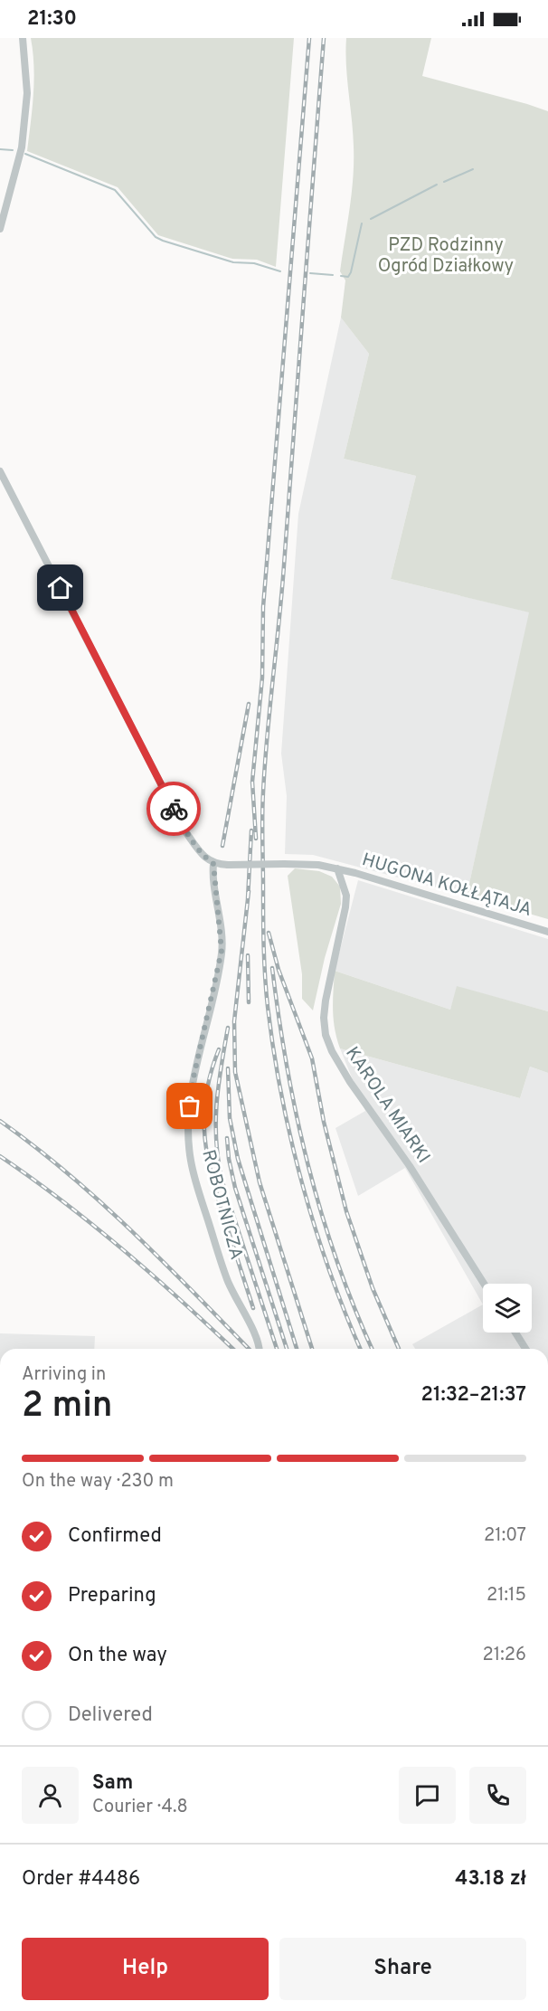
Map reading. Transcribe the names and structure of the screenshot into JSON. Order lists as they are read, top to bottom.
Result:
{
  "streets": {
    "street": ["HUGONA KOŁŁĄTAJA", "KAROLA MIARKI", "ROBOTNICZA"]
  },
  "crossings": [
    ["HUGONA KOŁŁĄTAJA", "KAROLA MIARKI"]
  ],
  "parks": ["PZD Rodzinny Ogród Działkowy"],
  "page": {
    "status": "21:30",
    "heading": ["2 min", "Arriving in", "21:32–21:37"],
    "panel": [
      "Sam",
      "Courier · 4.8",
      "Order #4486",
      "43.18 zł"
    ],
    "bar": "On the way · 230 m",
    "list": [
      ["Confirmed", "21:07"],
      ["Preparing", "21:15"],
      ["On the way", "21:26"],
      "Delivered"
    ],
    "buttons": ["Help", "Share"]
  }
}
